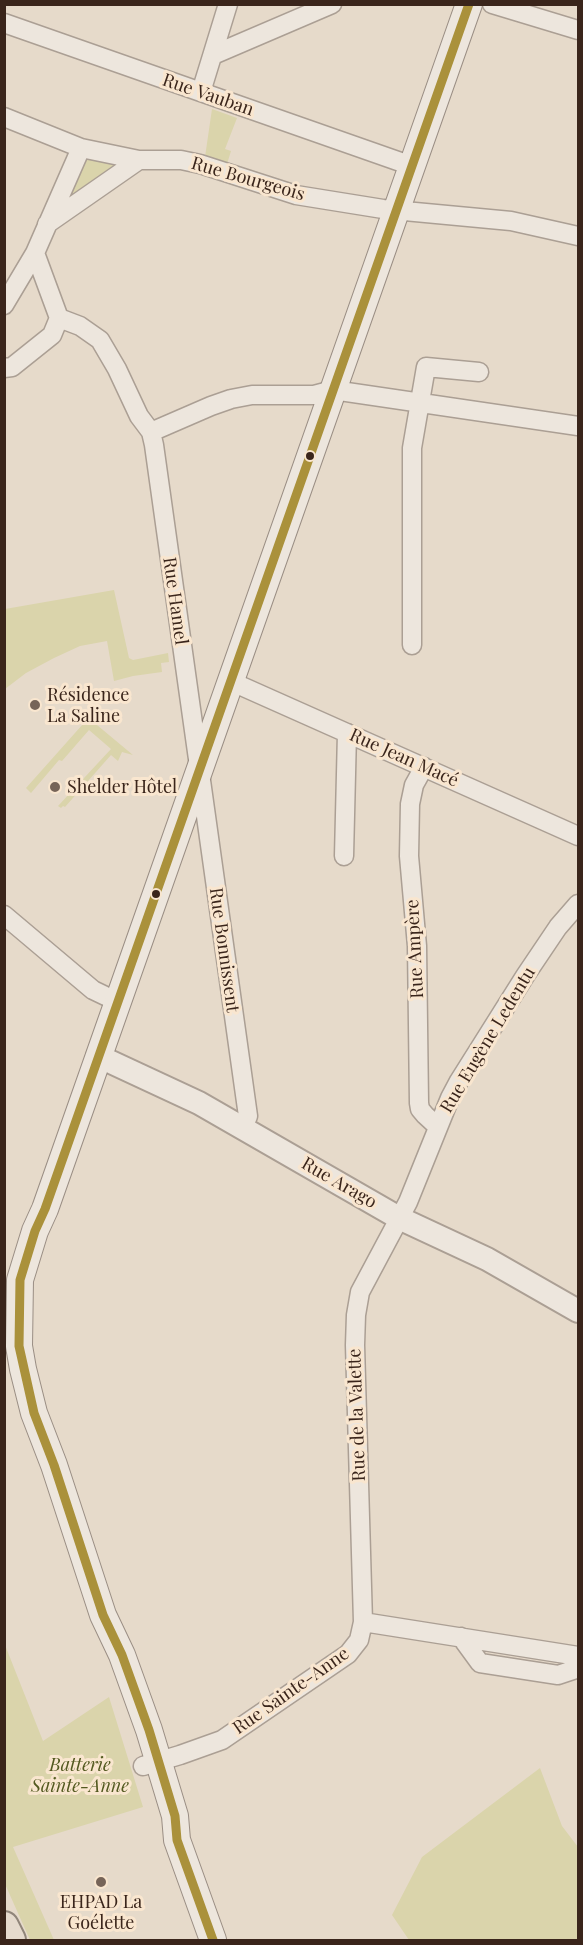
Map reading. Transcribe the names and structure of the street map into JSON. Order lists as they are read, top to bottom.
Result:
{
  "streets": {
    "street": [
      "Rue Vauban",
      "Rue Bourgeois",
      "Rue Hamel",
      "Rue Jean Macé",
      "Rue Ampère",
      "Rue Bonnissent",
      "Rue Eugène Ledentu",
      "Rue Arago",
      "Rue de la Valette",
      "Rue Sainte-Anne"
    ]
  },
  "crossings": [
    ["Rue Hamel", "Rue Bonnissent"],
    ["Rue Jean Macé", "Rue Ampère"],
    ["Rue Ampère", "Rue Eugène Ledentu"],
    ["Rue Bonnissent", "Rue Arago"],
    ["Rue Eugène Ledentu", "Rue Arago"],
    ["Rue Eugène Ledentu", "Rue de la Valette"],
    ["Rue Arago", "Rue de la Valette"],
    ["Rue de la Valette", "Rue Sainte-Anne"]
  ],
  "parks": ["Batterie Sainte-Anne"],
  "places": ["Résidence La Saline", "Shelder Hôtel", "EHPAD La Goélette"]
}
